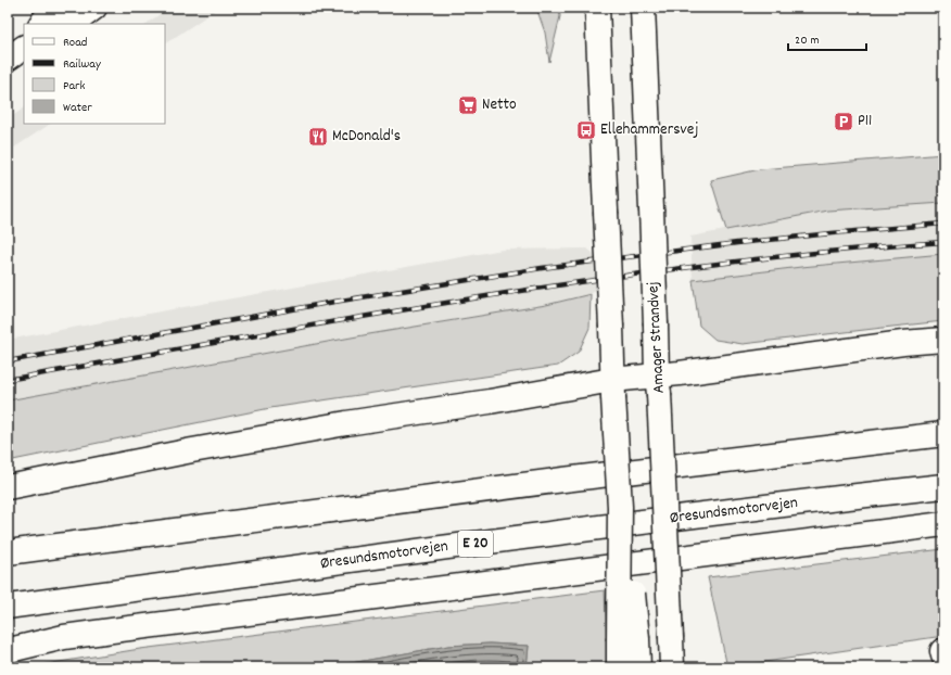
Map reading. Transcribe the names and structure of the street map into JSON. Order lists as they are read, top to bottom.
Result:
{
  "streets": {
    "main road": ["Amager Strandvej", "Øresundsmotorvejen", "E 20"]
  },
  "places": {
    "supermarket": ["Netto"],
    "parking": ["P11"],
    "bus stop": ["Ellehammersvej"],
    "restaurant": ["McDonald's"]
  },
  "legend": [
    "Road",
    "Railway",
    "Park",
    "Water"
  ],
  "scale_bar": "20 m"
}
